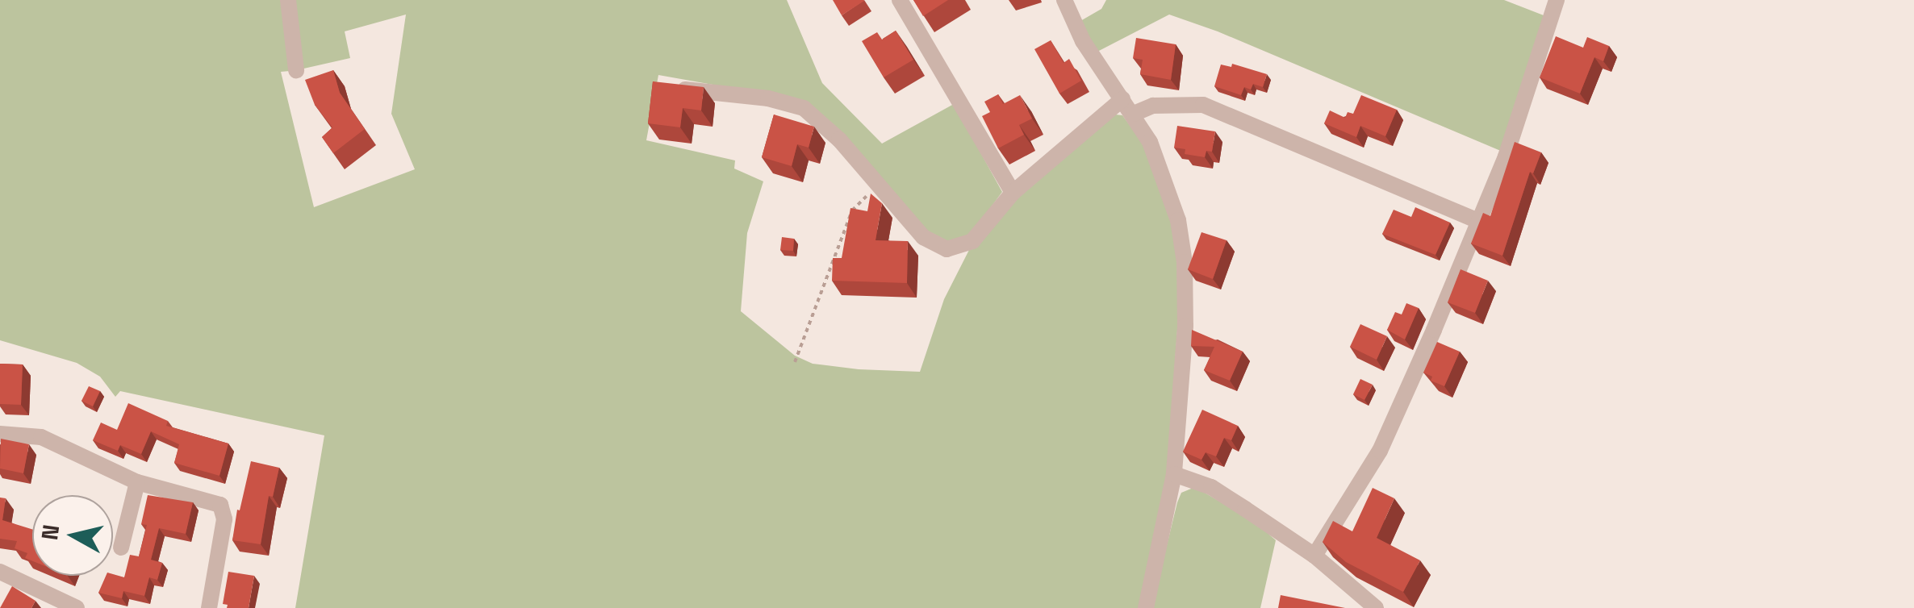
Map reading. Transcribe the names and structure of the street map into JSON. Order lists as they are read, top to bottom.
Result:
{
  "north": "left"
}
